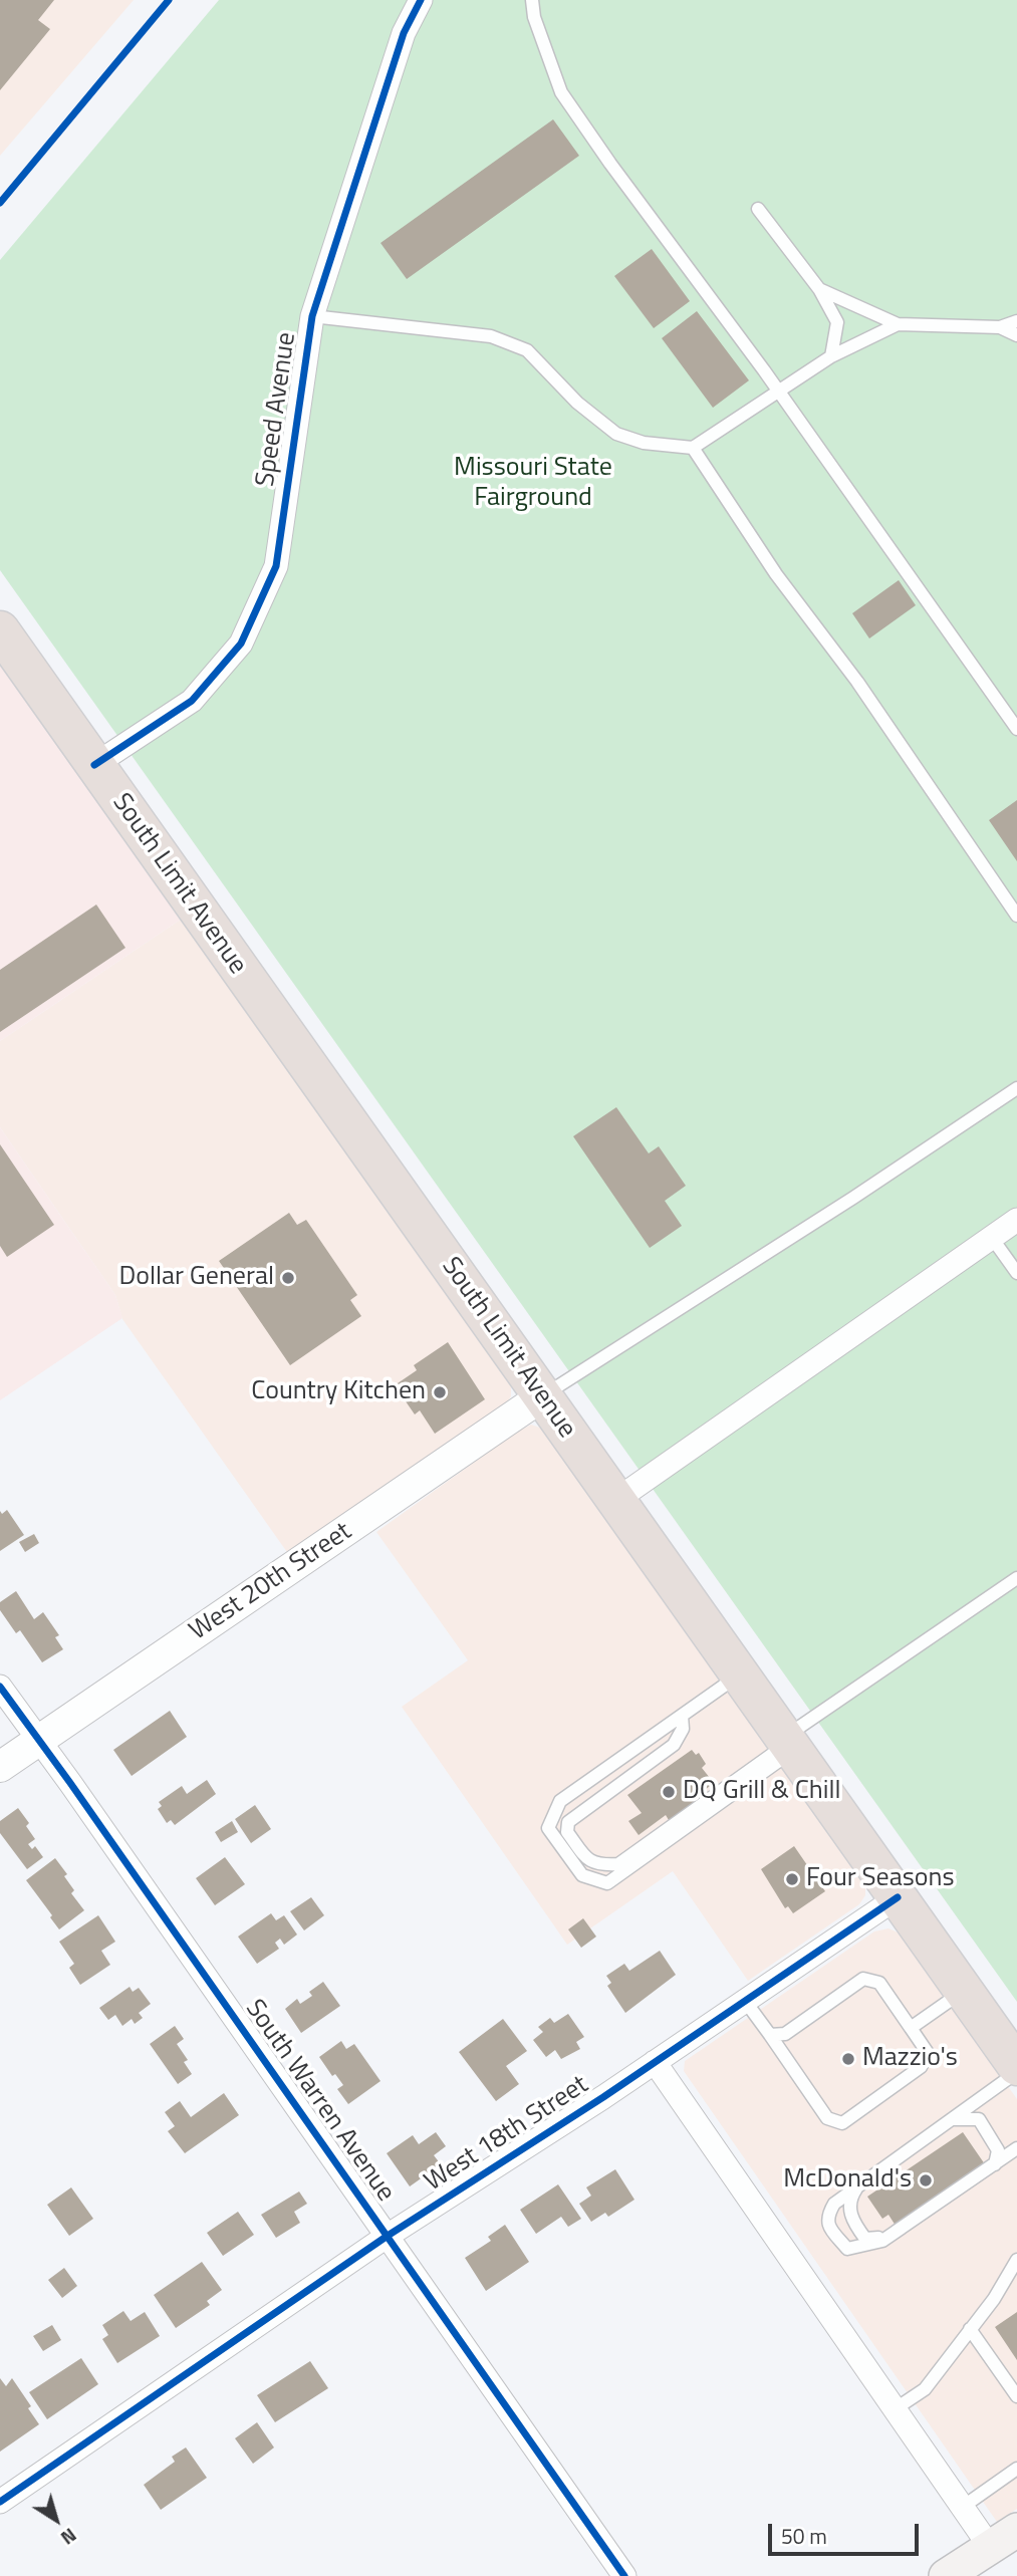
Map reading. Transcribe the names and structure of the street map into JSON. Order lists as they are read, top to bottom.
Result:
{
  "streets": {
    "highway": ["South Limit Avenue"],
    "street": [
      "Speed Avenue",
      "West 20th Street",
      "South Warren Avenue",
      "West 18th Street"
    ]
  },
  "crossings": [
    ["Speed Avenue", "South Limit Avenue"],
    ["South Limit Avenue", "West 20th Street"],
    ["South Limit Avenue", "West 18th Street"],
    ["West 20th Street", "South Warren Avenue"],
    ["South Warren Avenue", "West 18th Street"]
  ],
  "parks": ["Missouri State Fairground"],
  "places": [
    "Dollar General",
    "Country Kitchen",
    "DQ Grill & Chill",
    "Four Seasons",
    "Mazzio's",
    "McDonald's"
  ],
  "scale_bar": "50 m",
  "north": "bottom right"
}
